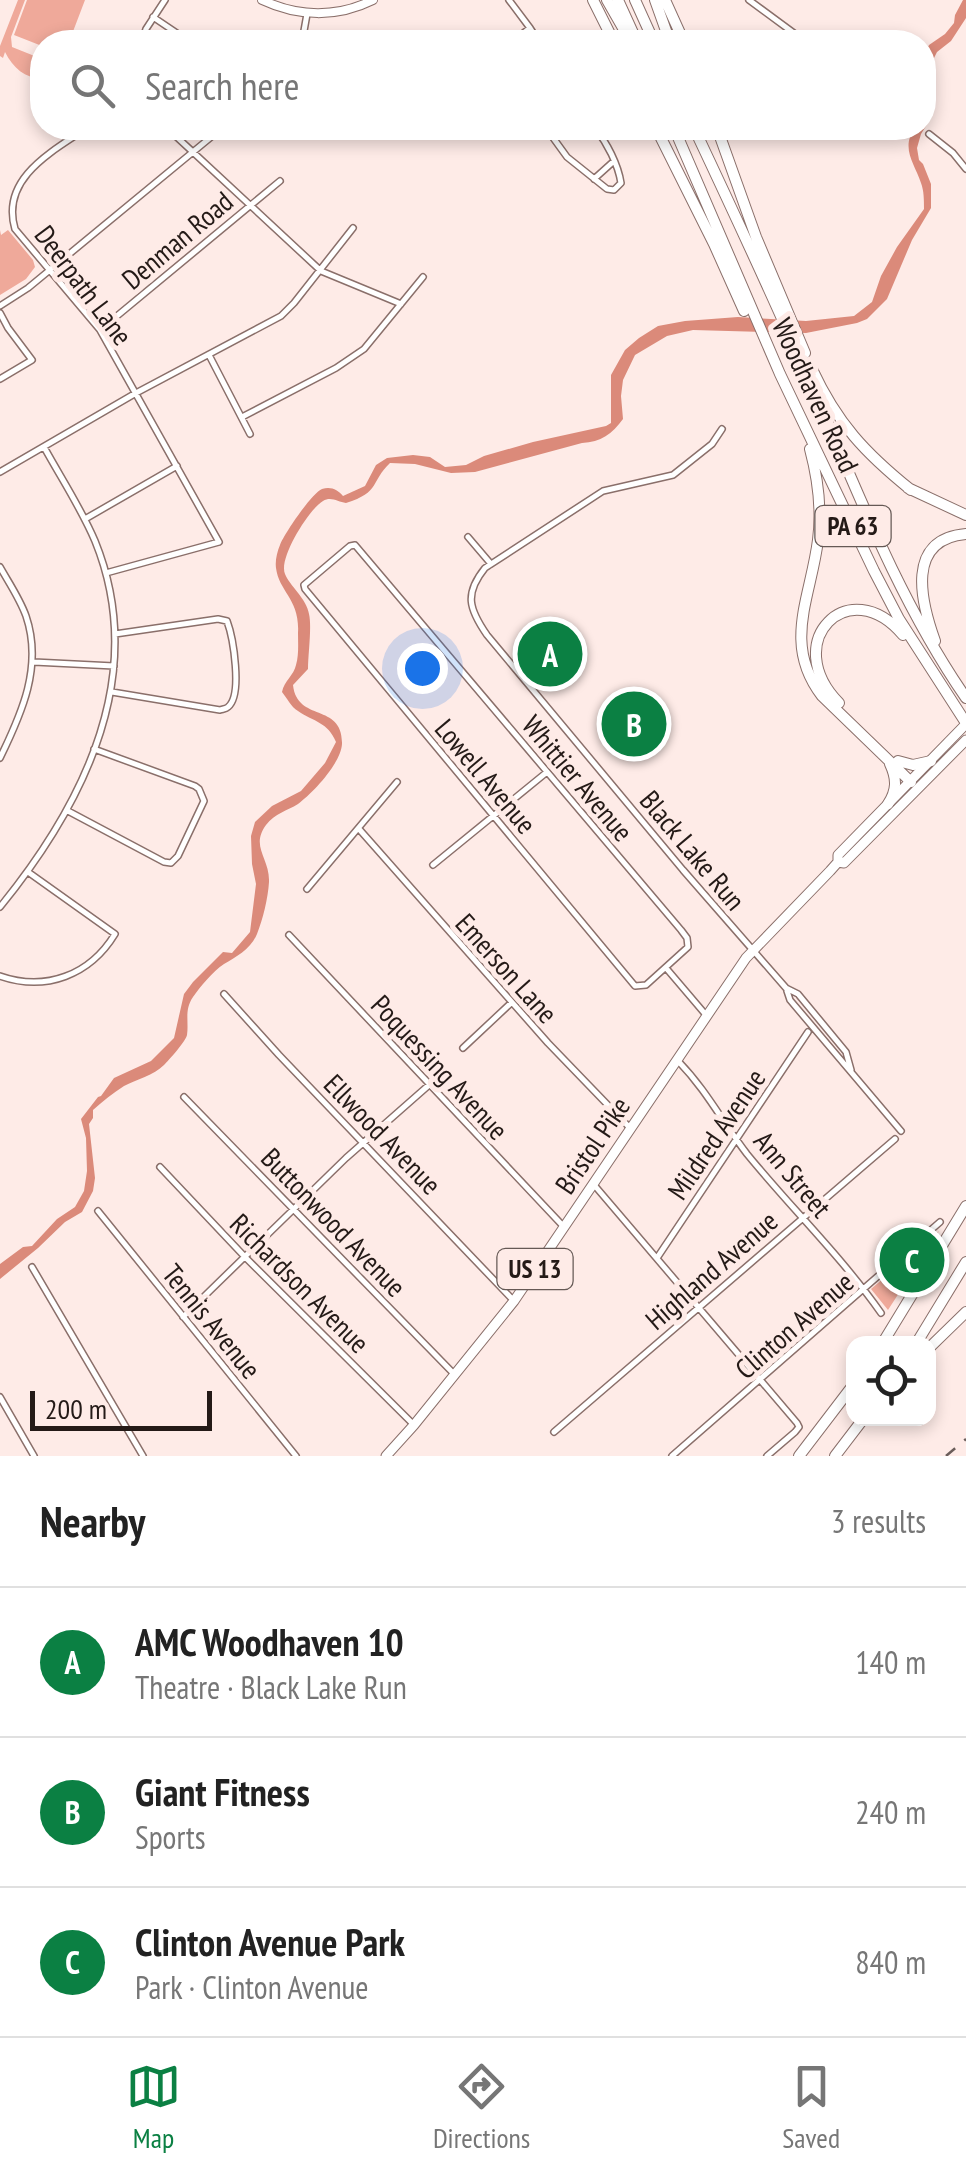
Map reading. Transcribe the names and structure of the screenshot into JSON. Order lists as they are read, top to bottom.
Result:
{
  "streets": {
    "highway": ["Woodhaven Road", "PA 63"],
    "main road": ["Bristol Pike", "US 13"],
    "street": [
      "Denman Road",
      "Deerpath Lane",
      "Lowell Avenue",
      "Whittier Avenue",
      "Black Lake Run",
      "Emerson Lane",
      "Poquessing Avenue",
      "Ellwood Avenue",
      "Mildred Avenue",
      "Ann Street",
      "Buttonwood Avenue",
      "Highland Avenue",
      "Richardson Avenue",
      "Tennis Avenue",
      "Clinton Avenue"
    ]
  },
  "crossings": [
    ["Denman Road", "Deerpath Lane"],
    ["Woodhaven Road", "Bristol Pike"],
    ["Lowell Avenue", "Whittier Avenue"],
    ["Black Lake Run", "Bristol Pike"],
    ["Emerson Lane", "Bristol Pike"],
    ["Poquessing Avenue", "Bristol Pike"],
    ["Ellwood Avenue", "Bristol Pike"],
    ["Mildred Avenue", "Ann Street"],
    ["Bristol Pike", "Ann Street"],
    ["Bristol Pike", "Buttonwood Avenue"],
    ["Bristol Pike", "Richardson Avenue"],
    ["Ann Street", "Highland Avenue"],
    ["Ann Street", "Clinton Avenue"]
  ],
  "scale_bar": "200 m",
  "page": {
    "search": "Search here",
    "pins": ["A", "B", "C"],
    "scale": "200 m",
    "heading": ["Nearby", "3 results"],
    "list": [
      {
        "mark": "A",
        "name": "AMC Woodhaven 10",
        "note": "Theatre · Black Lake Run",
        "value": "140 m"
      },
      {
        "mark": "B",
        "name": "Giant Fitness",
        "note": "Sports",
        "value": "240 m"
      },
      {
        "mark": "C",
        "name": "Clinton Avenue Park",
        "note": "Park · Clinton Avenue",
        "value": "840 m"
      }
    ],
    "nav": ["Map", "Directions", "Saved"]
  }
}
